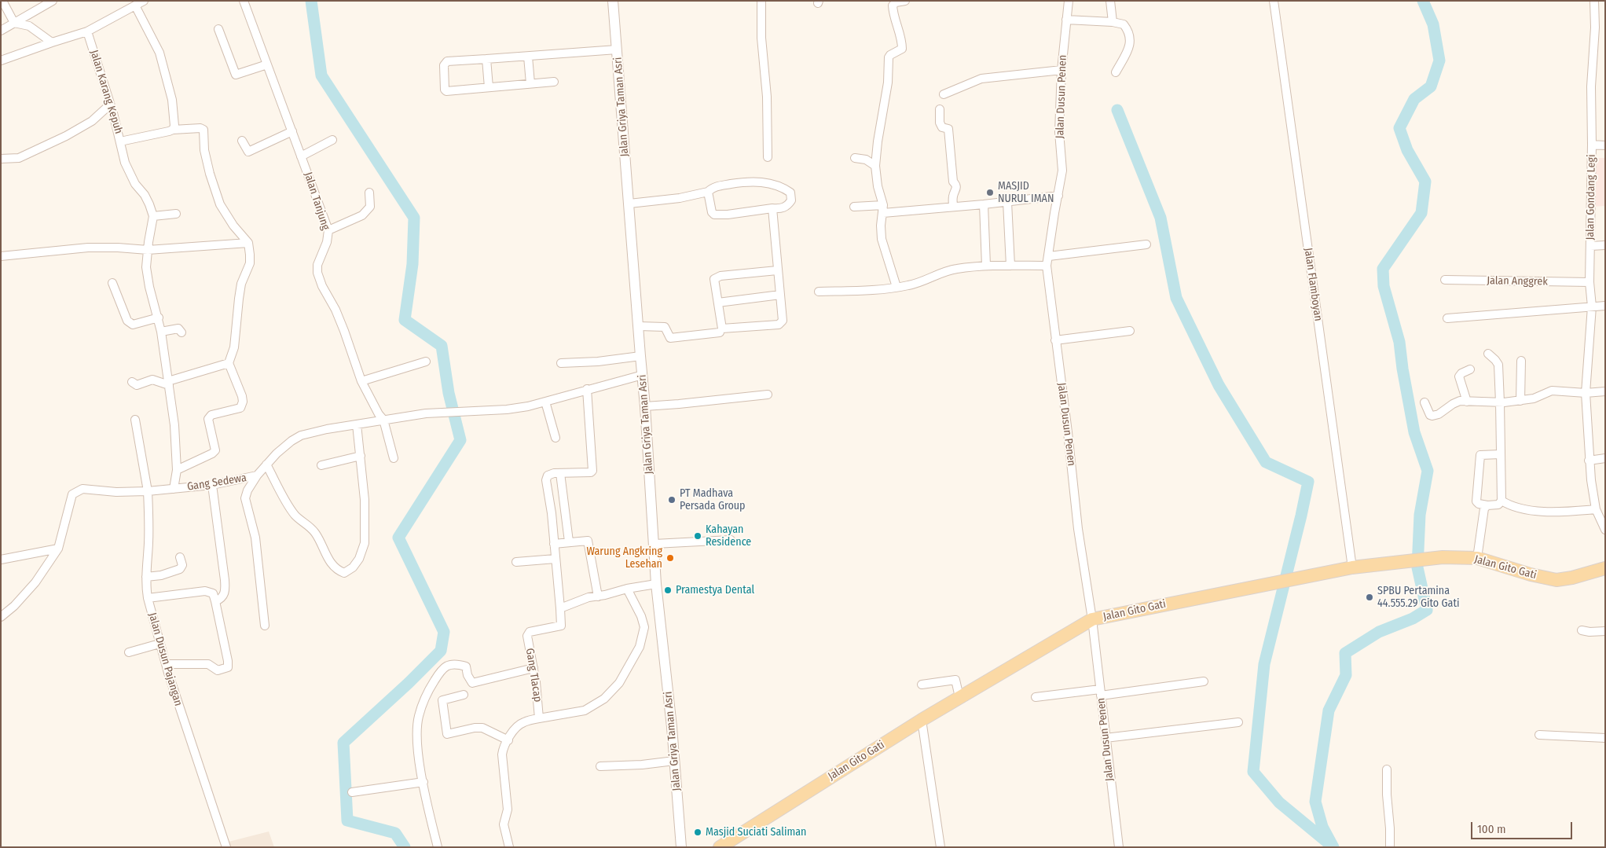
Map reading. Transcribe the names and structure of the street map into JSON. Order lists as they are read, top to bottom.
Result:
{
  "streets": {
    "main road": ["Jalan Gito Gati"],
    "street": [
      "Jalan Karang Kepuh",
      "Jalan Dusun Penen",
      "Jalan Griya Taman Asri",
      "Jalan Gondang Legi",
      "Jalan Tanjung",
      "Jalan Anggrek",
      "Jalan Flamboyan",
      "Gang Sedewa",
      "Jalan Dusun Pajangan",
      "Gang Tlacap"
    ]
  },
  "crossings": [
    ["Jalan Dusun Penen", "Jalan Gito Gati"],
    ["Jalan Griya Taman Asri", "Gang Sedewa"],
    ["Jalan Gondang Legi", "Jalan Anggrek"],
    ["Jalan Tanjung", "Gang Sedewa"],
    ["Jalan Flamboyan", "Jalan Gito Gati"]
  ],
  "places": [
    "MASJID NURUL IMAN",
    "PT Madhava Persada Group",
    "Kahayan Residence",
    "Warung Angkring Lesehan",
    "Pramestya Dental",
    "SPBU Pertamina 44.555.29 Gito Gati",
    "Masjid Suciati Saliman"
  ],
  "scale_bar": "100 m"
}
